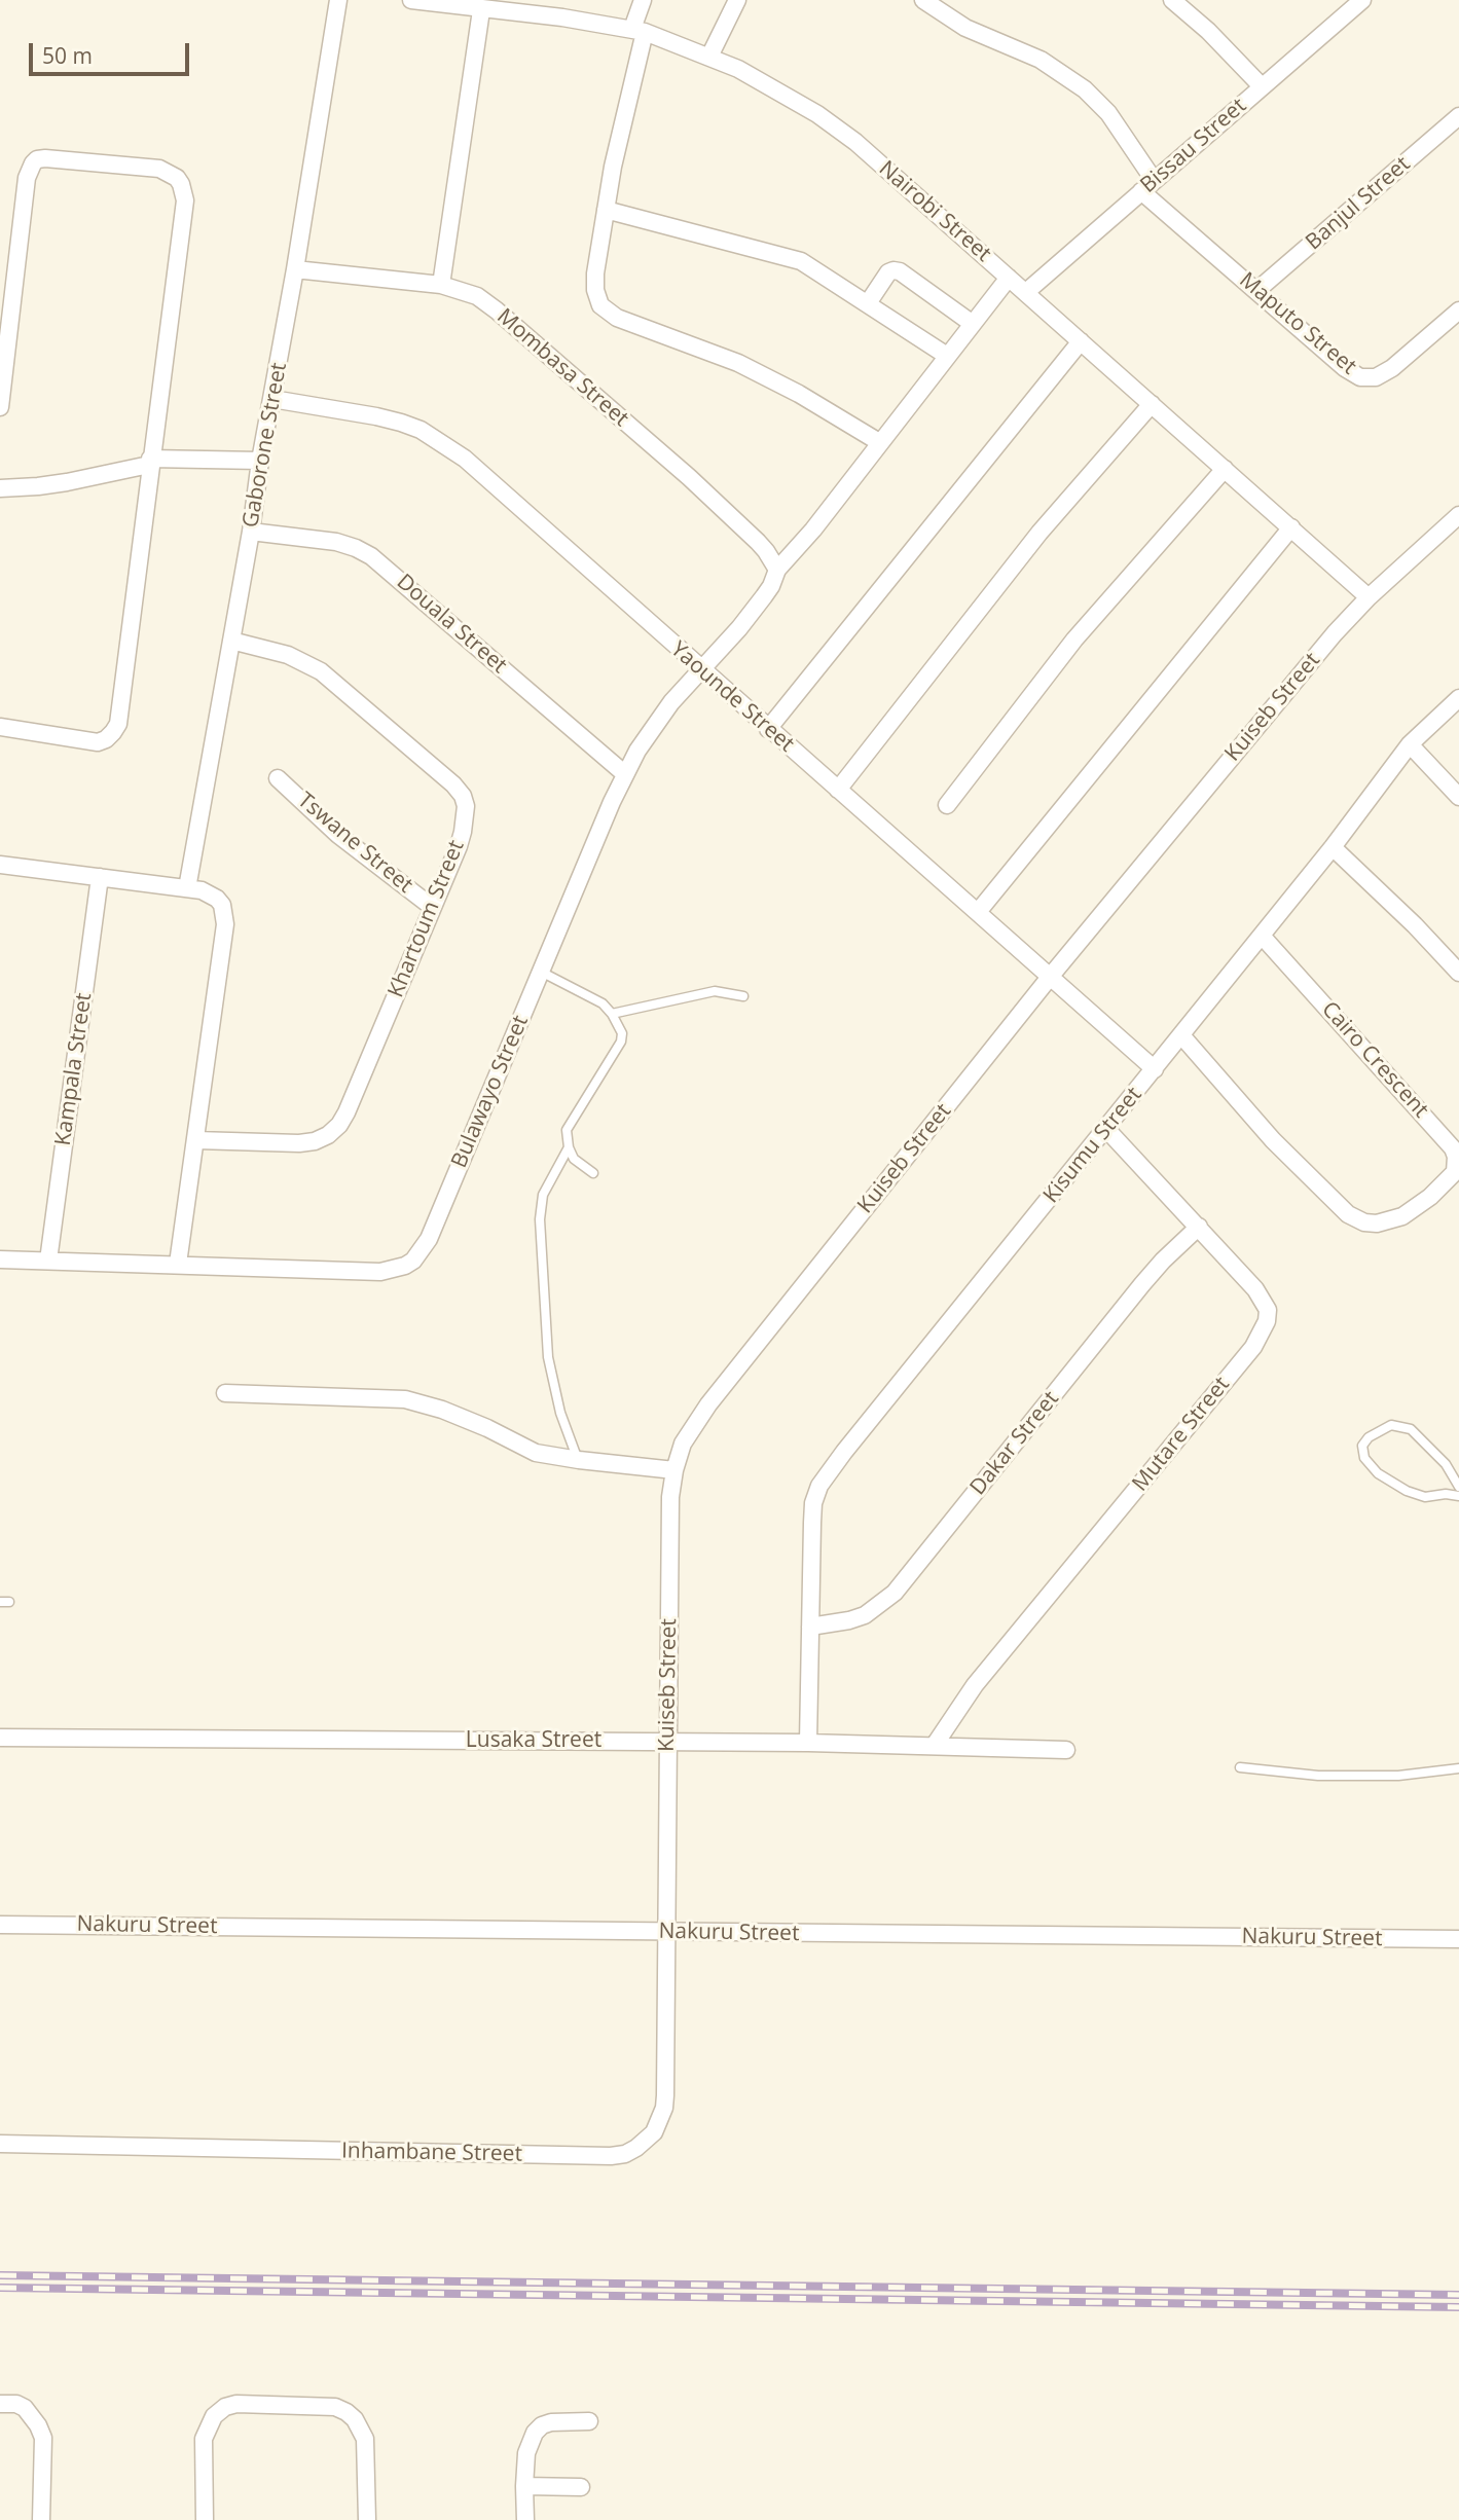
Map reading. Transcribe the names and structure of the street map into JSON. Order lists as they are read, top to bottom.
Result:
{
  "streets": {
    "street": [
      "Bissau Street",
      "Banjul Street",
      "Nairobi Street",
      "Maputo Street",
      "Mombasa Street",
      "Gaborone Street",
      "Douala Street",
      "Yaounde Street",
      "Kuiseb Street",
      "Tswane Street",
      "Khartoum Street",
      "Cairo Crescent",
      "Kampala Street",
      "Bulawayo Street",
      "Kisumu Street",
      "Mutare Street",
      "Dakar Street",
      "Lusaka Street",
      "Nakuru Street",
      "Inhambane Street"
    ]
  },
  "crossings": [
    ["Bissau Street", "Nairobi Street"],
    ["Bissau Street", "Maputo Street"],
    ["Banjul Street", "Maputo Street"],
    ["Nairobi Street", "Kuiseb Street"],
    ["Nairobi Street", "Bulawayo Street"],
    ["Mombasa Street", "Gaborone Street"],
    ["Mombasa Street", "Bulawayo Street"],
    ["Gaborone Street", "Douala Street"],
    ["Gaborone Street", "Yaounde Street"],
    ["Gaborone Street", "Khartoum Street"],
    ["Douala Street", "Bulawayo Street"],
    ["Yaounde Street", "Kuiseb Street"],
    ["Yaounde Street", "Bulawayo Street"],
    ["Yaounde Street", "Kisumu Street"],
    ["Kuiseb Street", "Lusaka Street"],
    ["Kuiseb Street", "Nakuru Street"],
    ["Kuiseb Street", "Inhambane Street"],
    ["Tswane Street", "Khartoum Street"],
    ["Cairo Crescent", "Kisumu Street"],
    ["Kampala Street", "Bulawayo Street"],
    ["Kisumu Street", "Mutare Street"],
    ["Kisumu Street", "Dakar Street"],
    ["Kisumu Street", "Lusaka Street"],
    ["Mutare Street", "Dakar Street"],
    ["Mutare Street", "Lusaka Street"],
    ["Nakuru Street", "Inhambane Street"]
  ],
  "scale_bar": "50 m"
}
